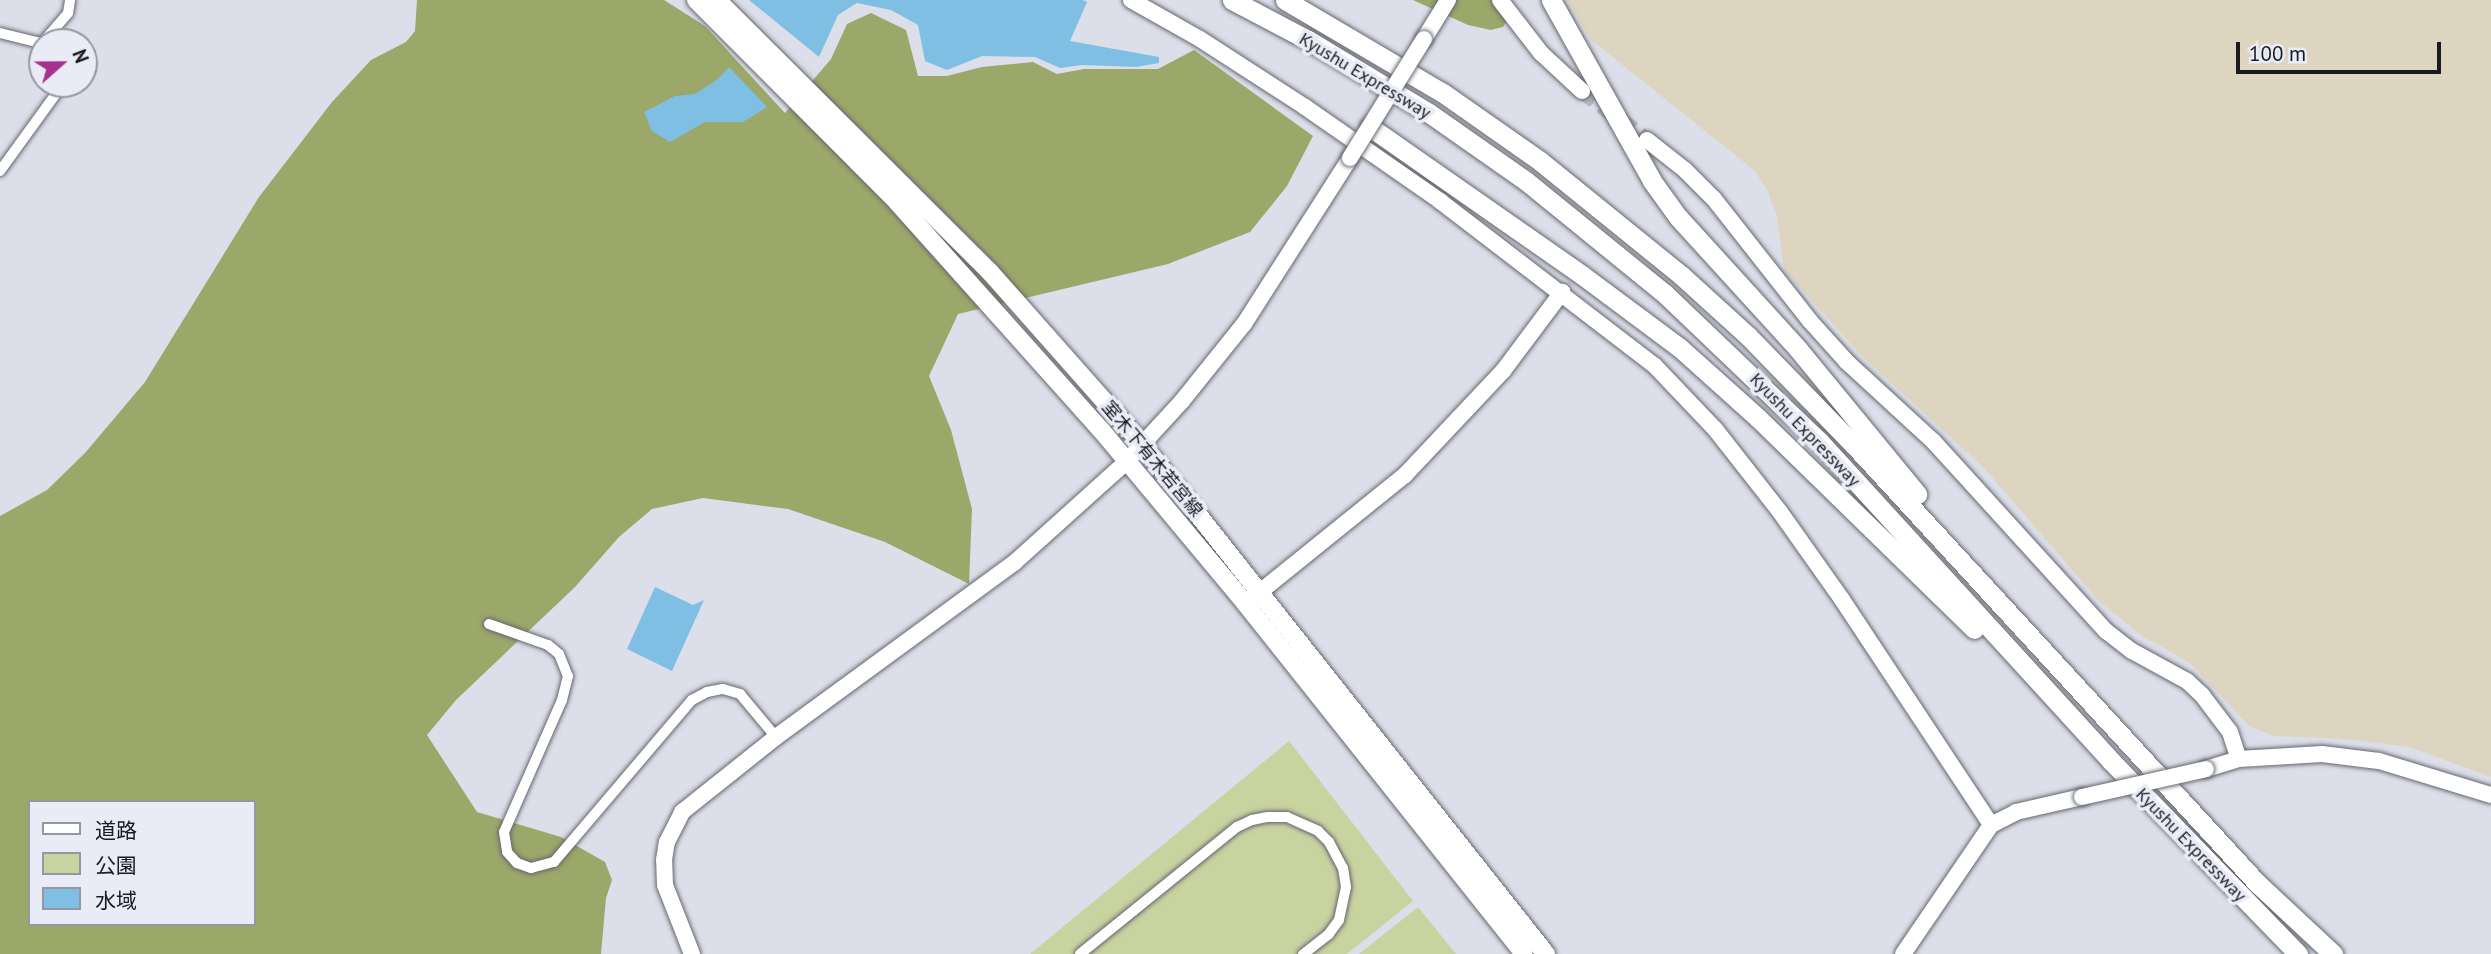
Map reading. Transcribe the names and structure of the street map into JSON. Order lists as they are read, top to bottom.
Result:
{
  "streets": {
    "highway": ["Kyushu Expressway"],
    "main road": ["室木下有木若宮線"]
  },
  "legend": ["道路", "公園", "水域"],
  "scale_bar": "100 m",
  "north": "right"
}
